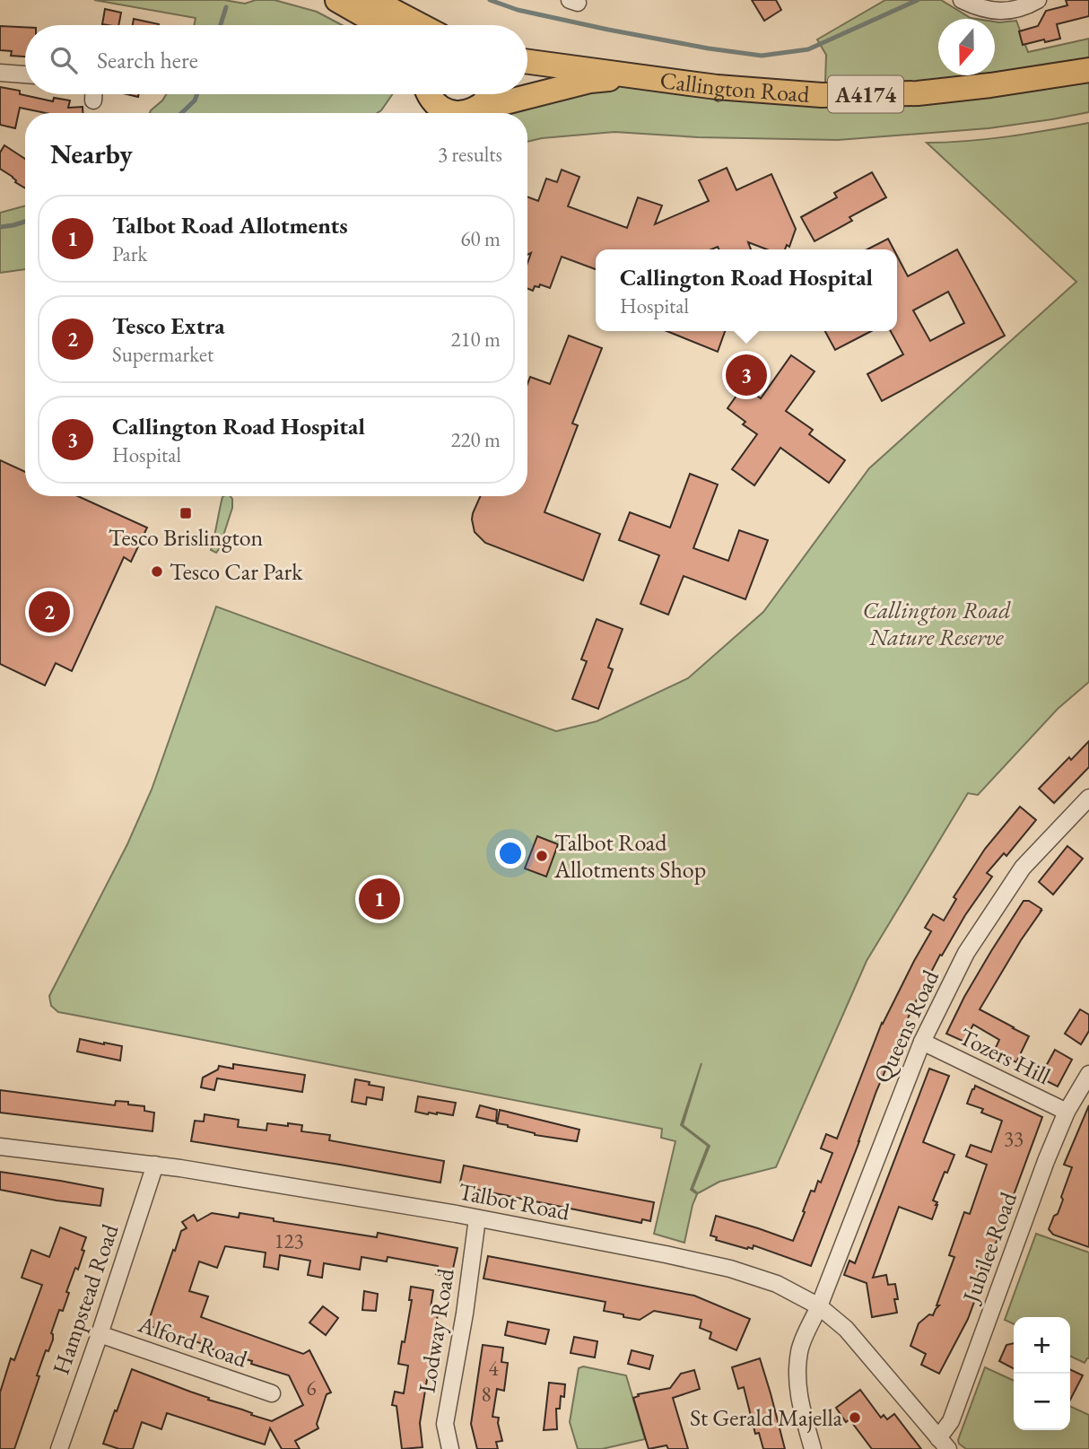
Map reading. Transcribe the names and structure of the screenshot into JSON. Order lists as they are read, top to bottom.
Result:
{
  "streets": {
    "main road": ["Callington Road", "A4174"],
    "street": [
      "Queens Road",
      "Tozers Hill",
      "Talbot Road",
      "Jubilee Road",
      "Hampstead Road",
      "Lodway Road",
      "Alford Road"
    ]
  },
  "crossings": [
    ["Callington Road", "A4174"],
    ["Queens Road", "Tozers Hill"],
    ["Queens Road", "Talbot Road"],
    ["Tozers Hill", "Jubilee Road"],
    ["Talbot Road", "Jubilee Road"],
    ["Talbot Road", "Hampstead Road"],
    ["Talbot Road", "Lodway Road"],
    ["Hampstead Road", "Alford Road"]
  ],
  "parks": ["Callington Road Nature Reserve"],
  "places": {
    "transit": ["Tesco Brislington"],
    "other": ["Tesco Car Park", "Talbot Road Allotments Shop", "St Gerald Majella"]
  },
  "house_numbers": [
    "33",
    "123",
    "4",
    "6",
    "8"
  ],
  "north": "bottom",
  "page": {
    "search": "Search here",
    "heading": ["Nearby", "3 results"],
    "list": [
      {
        "mark": "1",
        "name": "Talbot Road Allotments",
        "note": "Park",
        "value": "60 m"
      },
      {
        "mark": "2",
        "name": "Tesco Extra",
        "note": "Supermarket",
        "value": "210 m"
      },
      {
        "mark": "3",
        "name": "Callington Road Hospital",
        "note": "Hospital",
        "value": "220 m"
      }
    ],
    "popup": ["Callington Road Hospital", "Hospital"],
    "pins": ["3", "2", "1"],
    "map_buttons": ["+", "−"]
  }
}
